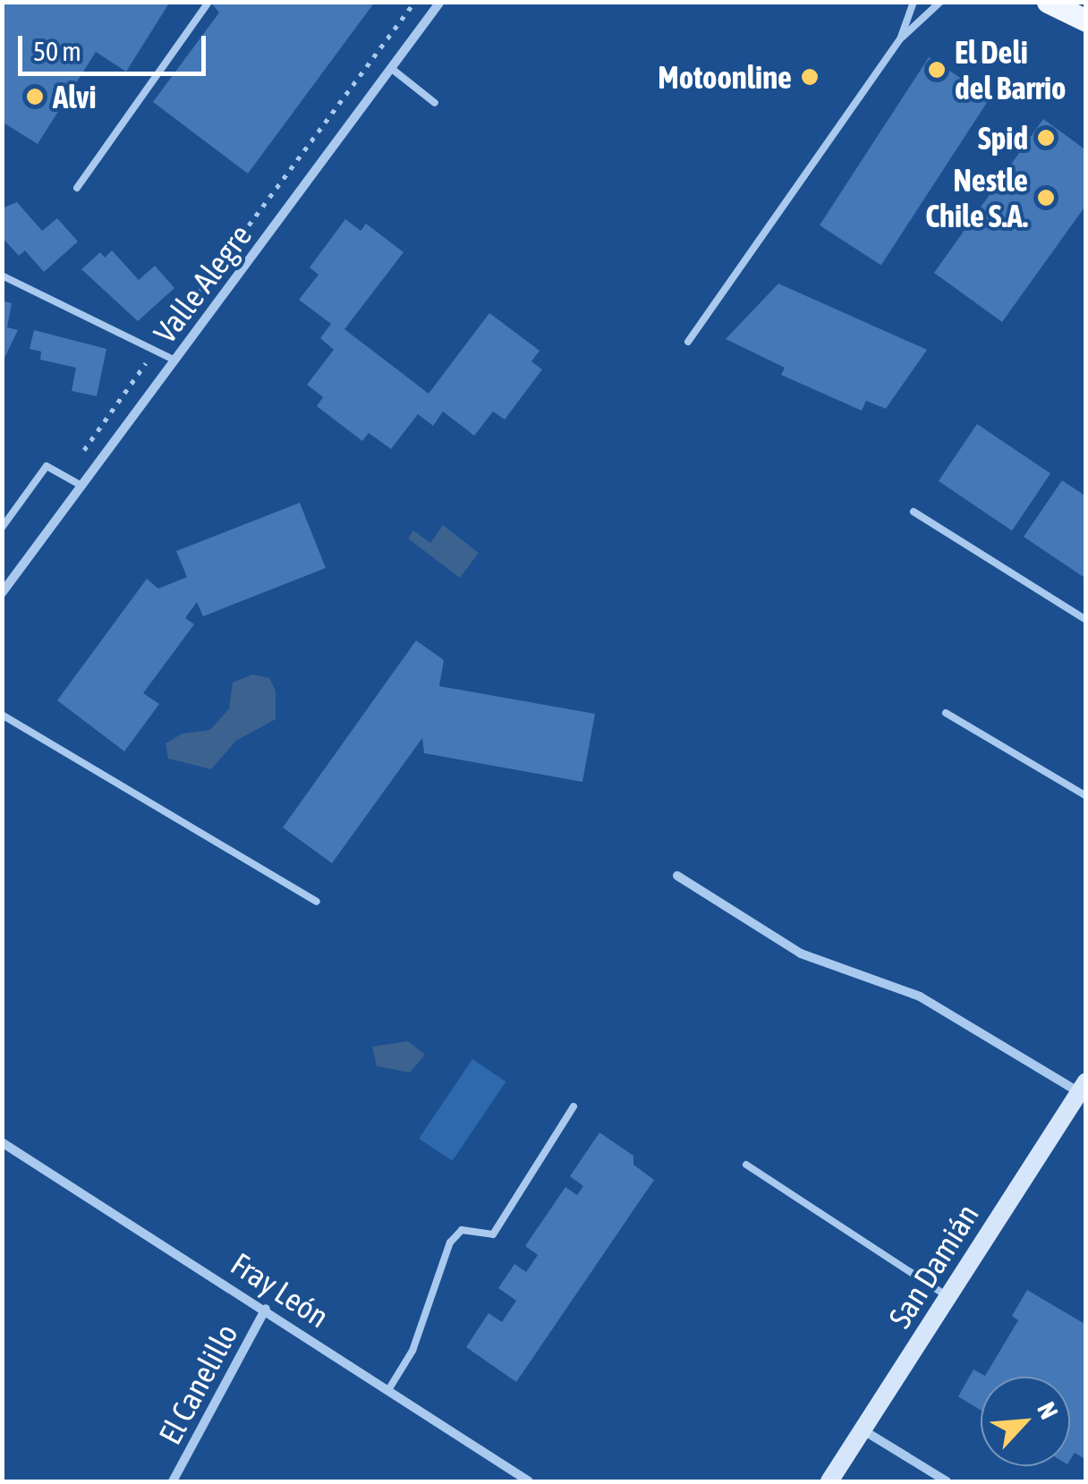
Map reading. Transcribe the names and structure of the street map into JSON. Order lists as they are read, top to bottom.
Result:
{
  "streets": {
    "main road": ["San Damián"],
    "street": ["Valle Alegre", "Fray León", "El Canelillo"]
  },
  "crossings": [
    ["Fray León", "El Canelillo"]
  ],
  "places": [
    "El Deli del Barrio",
    "Motoonline",
    "Alvi",
    "Spid",
    "Nestle Chile S.A."
  ],
  "scale_bar": "50 m",
  "north": "top right"
}
